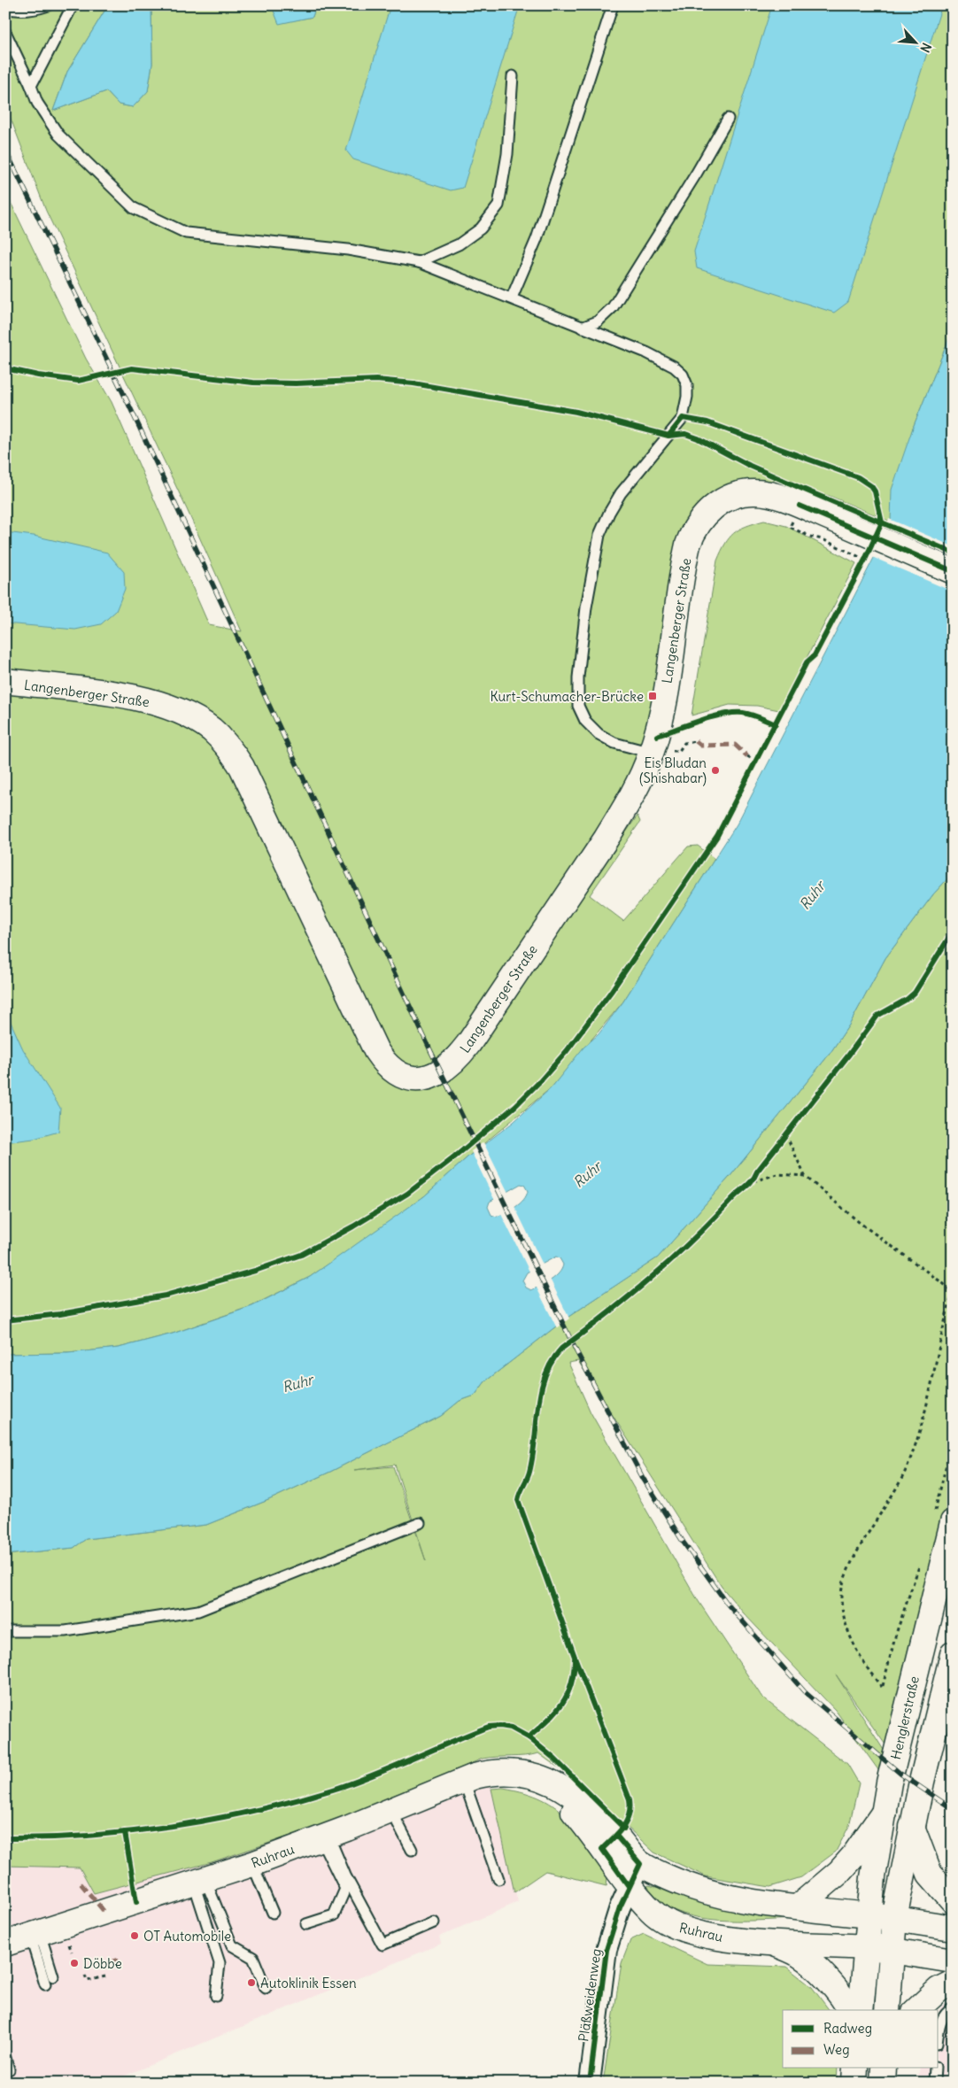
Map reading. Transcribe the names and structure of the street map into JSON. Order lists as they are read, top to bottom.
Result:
{
  "streets": {
    "main road": ["Langenberger Straße", "Henglerstraße", "Ruhrau"],
    "street": ["Pläßweidenweg"]
  },
  "crossings": [
    ["Henglerstraße", "Ruhrau"],
    ["Ruhrau", "Pläßweidenweg"]
  ],
  "water": ["Ruhr"],
  "places": {
    "transit": ["Kurt-Schumacher-Brücke"],
    "other": [
      "Eis Bludan (Shishabar)",
      "OT Automobile",
      "Döbbe",
      "Autoklinik Essen"
    ]
  },
  "legend": ["Radweg", "Weg"],
  "north": "bottom right"
}
